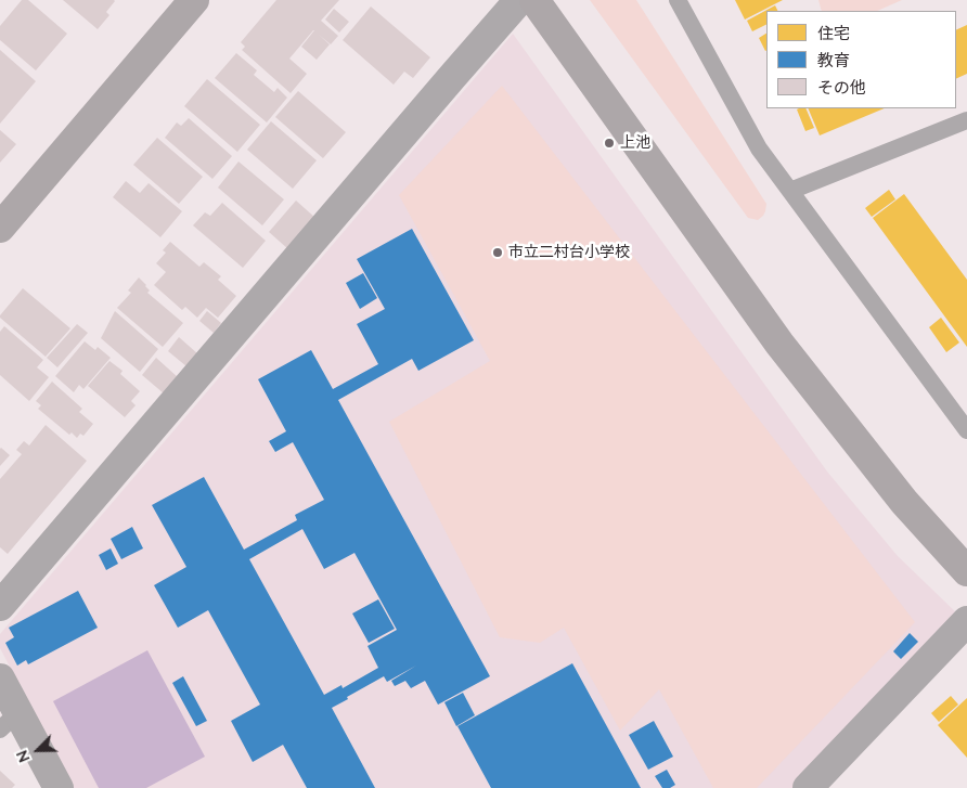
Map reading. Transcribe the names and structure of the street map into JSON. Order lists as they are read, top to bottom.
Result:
{
  "places": ["上池", "市立二村台小学校"],
  "legend": ["住宅", "教育", "その他"],
  "north": "bottom left"
}
